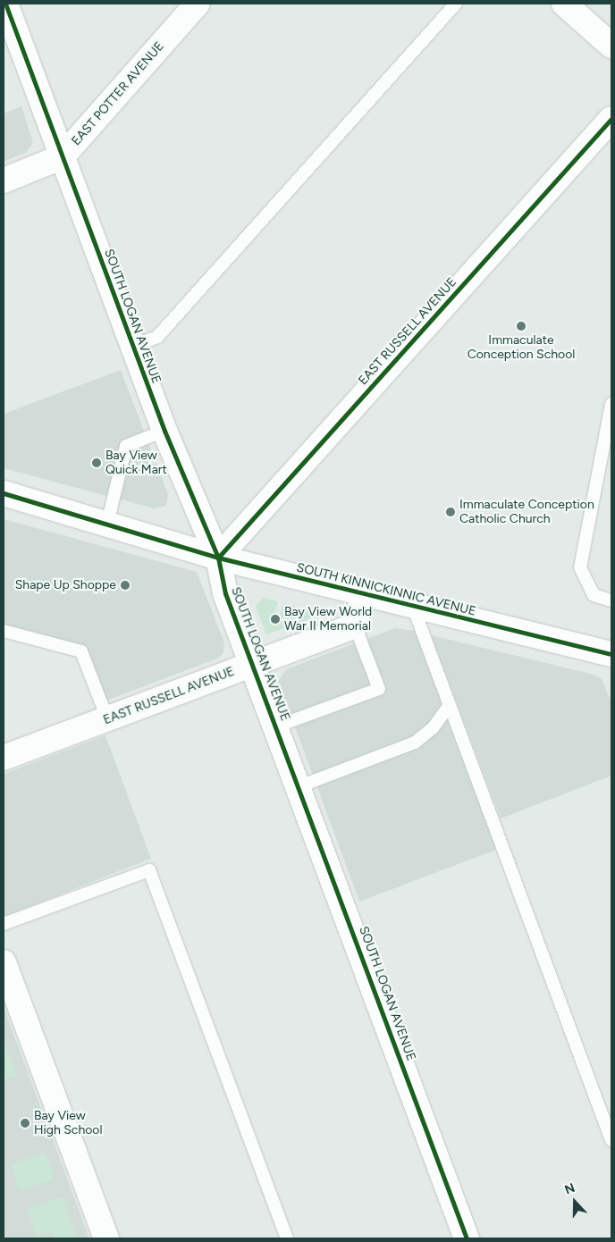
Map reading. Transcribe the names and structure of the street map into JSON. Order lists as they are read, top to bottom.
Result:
{
  "streets": {
    "street": [
      "EAST POTTER AVENUE",
      "SOUTH LOGAN AVENUE",
      "EAST RUSSELL AVENUE",
      "SOUTH KINNICKINNIC AVENUE"
    ]
  },
  "crossings": [
    ["EAST POTTER AVENUE", "SOUTH LOGAN AVENUE"],
    ["SOUTH LOGAN AVENUE", "EAST RUSSELL AVENUE"],
    ["SOUTH LOGAN AVENUE", "SOUTH KINNICKINNIC AVENUE"],
    ["EAST RUSSELL AVENUE", "SOUTH KINNICKINNIC AVENUE"]
  ],
  "places": [
    "Immaculate Conception School",
    "Bay View Quick Mart",
    "Immaculate Conception Catholic Church",
    "Shape Up Shoppe",
    "Bay View World War II Memorial",
    "Bay View High School"
  ],
  "north": "top"
}
